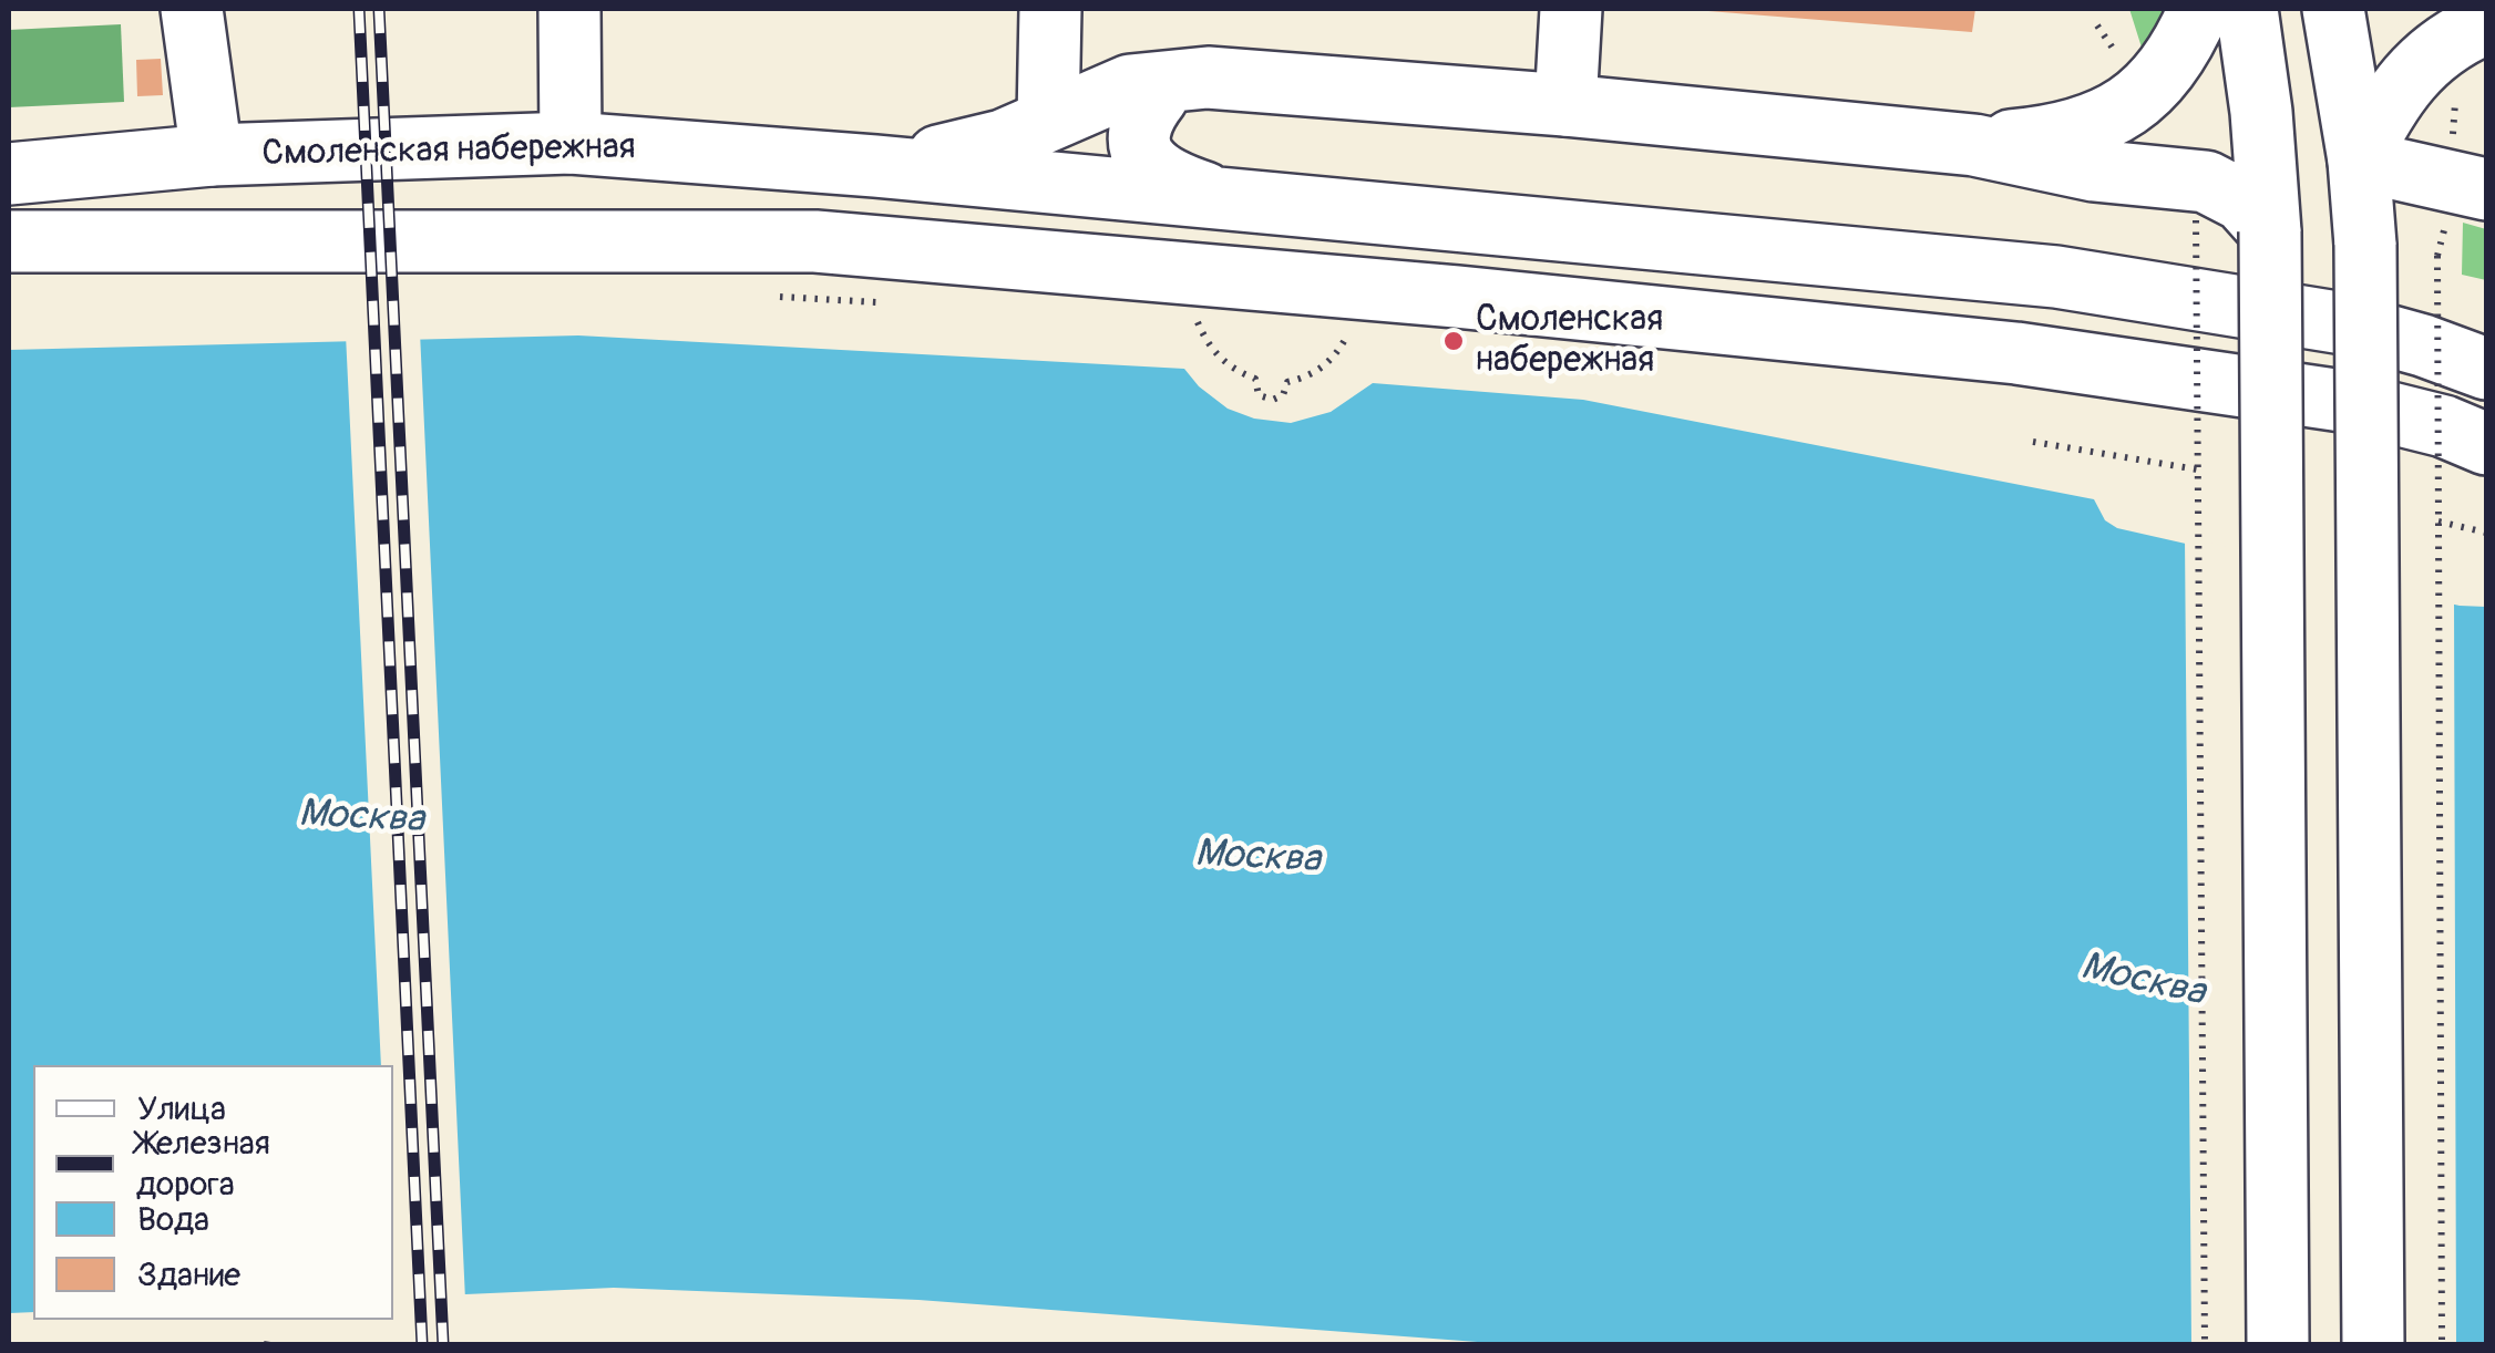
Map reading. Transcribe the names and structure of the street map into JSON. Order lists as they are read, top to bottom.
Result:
{
  "streets": {
    "main road": ["Смоленская набережная"]
  },
  "water": ["Москва"],
  "places": ["Смоленская набережная"],
  "legend": [
    "Улица",
    "Железная дорога",
    "Вода",
    "Здание"
  ]
}
